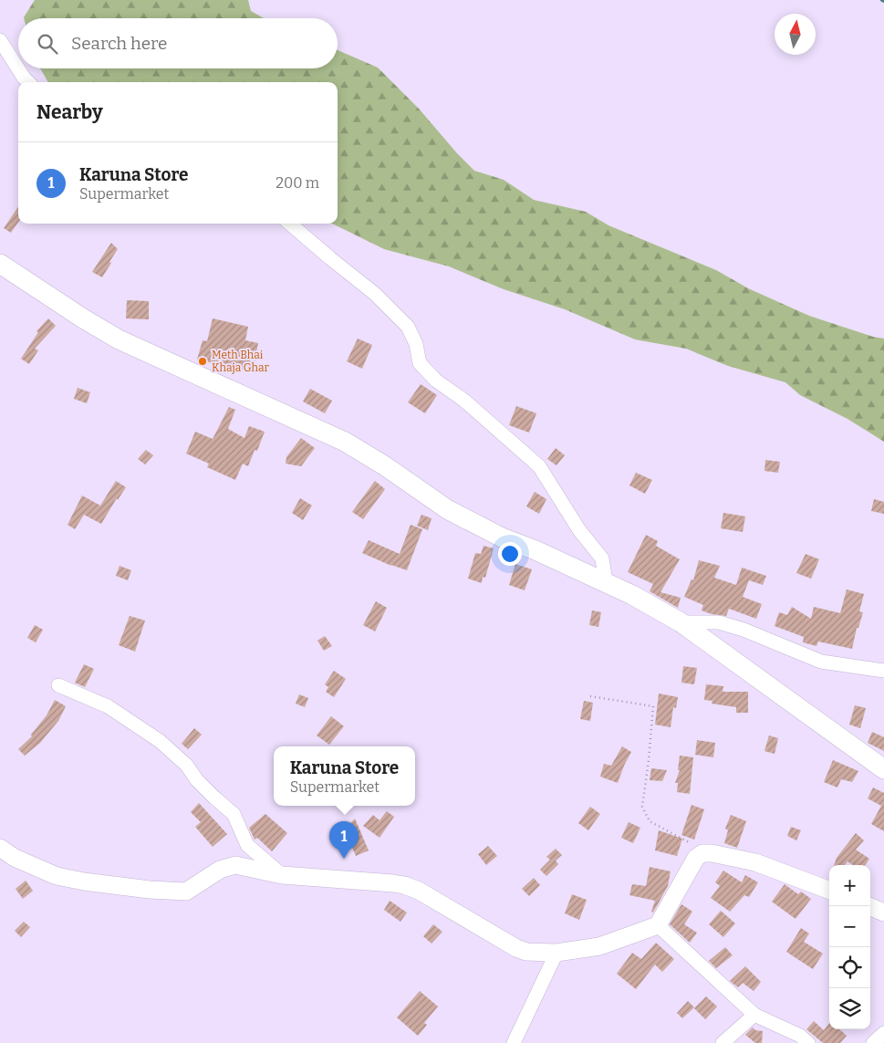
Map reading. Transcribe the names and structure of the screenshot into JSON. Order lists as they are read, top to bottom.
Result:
{
  "places": ["Meth Bhai Khaja Ghar"],
  "north": "top",
  "page": {
    "search": "Search here",
    "heading": "Nearby",
    "list": [
      {
        "mark": "1",
        "name": "Karuna Store",
        "note": "Supermarket",
        "value": "200 m"
      }
    ],
    "popup": ["Karuna Store", "Supermarket"],
    "pins": "1",
    "map_buttons": ["+", "−"]
  }
}
